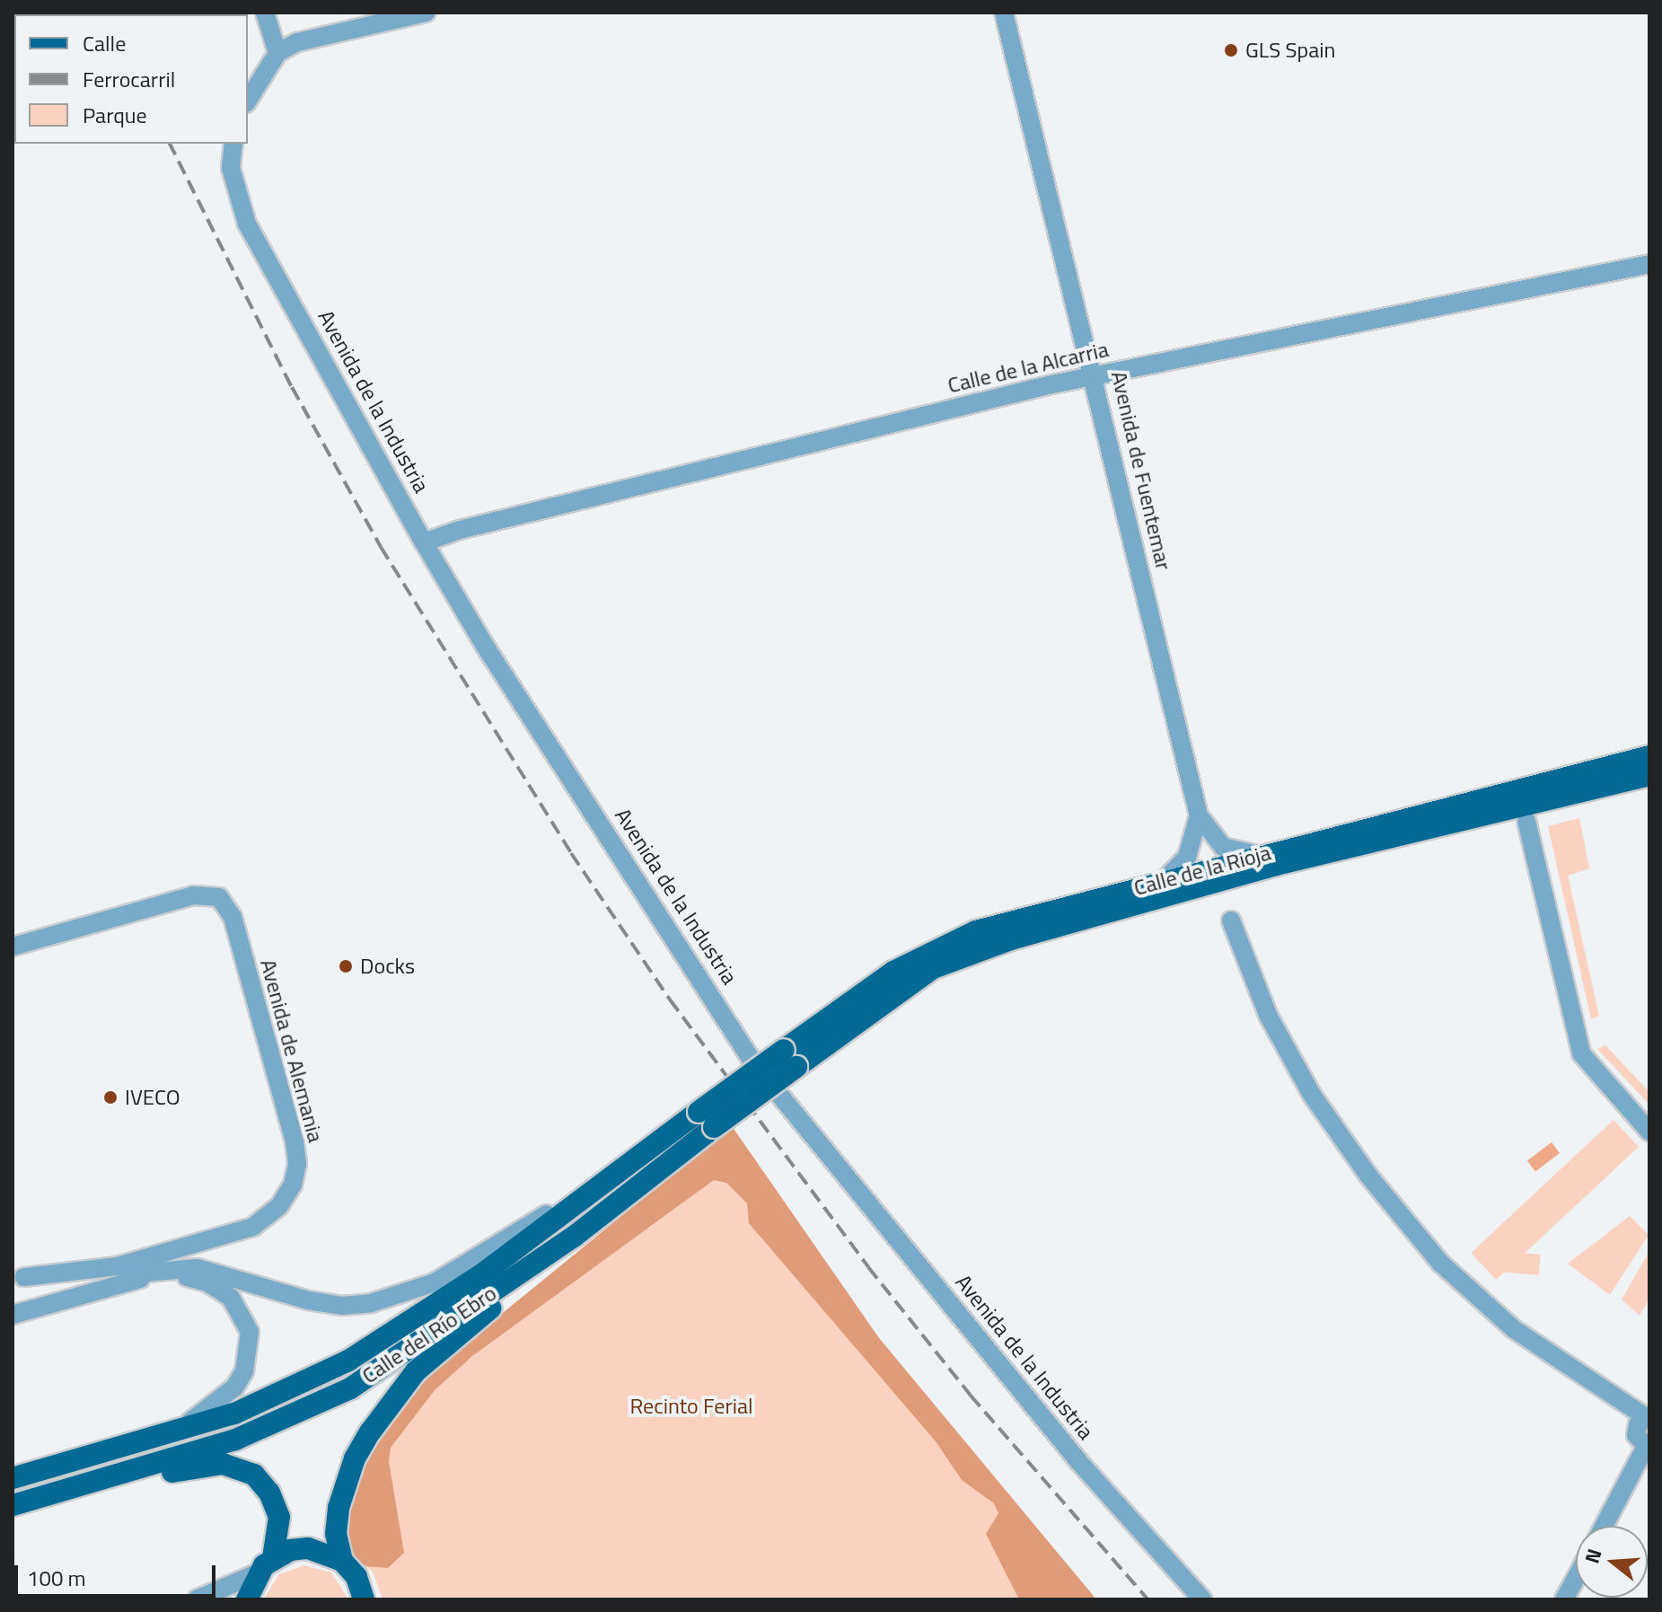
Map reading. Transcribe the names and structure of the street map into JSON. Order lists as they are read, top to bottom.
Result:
{
  "streets": {
    "main road": ["Calle de la Rioja", "Calle del Río Ebro"],
    "street": [
      "Calle de la Alcarria",
      "Avenida de la Industria",
      "Avenida de Fuentemar",
      "Avenida de Alemania"
    ]
  },
  "crossings": [
    ["Calle de la Alcarria", "Avenida de la Industria"],
    ["Calle de la Alcarria", "Avenida de Fuentemar"],
    ["Avenida de Fuentemar", "Calle de la Rioja"],
    ["Calle de la Rioja", "Calle del Río Ebro"]
  ],
  "parks": ["Recinto Ferial"],
  "places": ["GLS Spain", "Docks", "IVECO"],
  "legend": ["Calle", "Ferrocarril", "Parque"],
  "scale_bar": "100 m",
  "north": "left"
}
